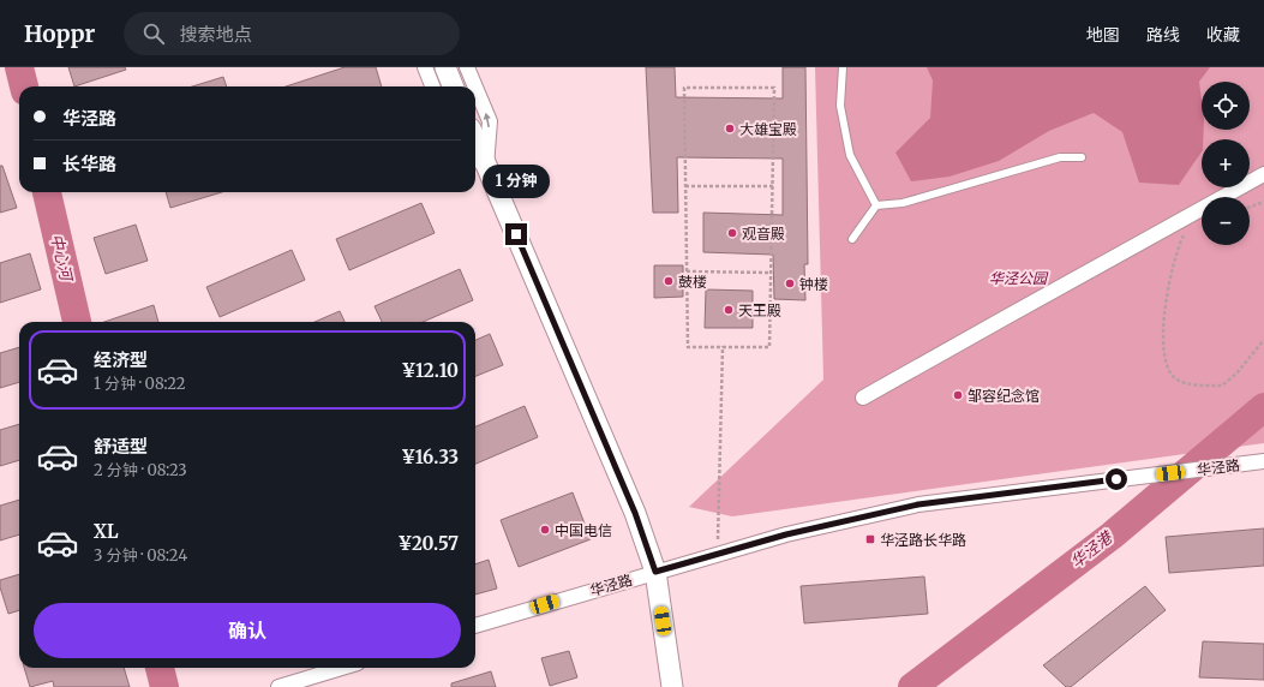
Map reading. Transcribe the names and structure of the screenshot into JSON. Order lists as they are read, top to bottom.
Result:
{
  "streets": {
    "street": ["华泾路"]
  },
  "water": ["中心河", "华泾港"],
  "parks": ["华泾公园"],
  "places": {
    "other": [
      "大雄宝殿",
      "观音殿",
      "鼓楼",
      "钟楼",
      "天王殿",
      "邹容纪念馆",
      "中国电信"
    ],
    "transit": ["华泾路长华路"]
  },
  "page": {
    "header": "Hoppr",
    "search": "搜索地点",
    "nav": ["地图", "路线", "收藏"],
    "map_buttons": ["+", "−"],
    "banner": ["华泾路", "长华路"],
    "bubble": "1 分钟",
    "list": [
      {
        "name": "经济型",
        "note": "1 分钟 · 08:22",
        "value": "¥12.10"
      },
      {
        "name": "舒适型",
        "note": "2 分钟 · 08:23",
        "value": "¥16.33"
      },
      {
        "name": "XL",
        "note": "3 分钟 · 08:24",
        "value": "¥20.57"
      }
    ],
    "buttons": "确认"
  }
}
